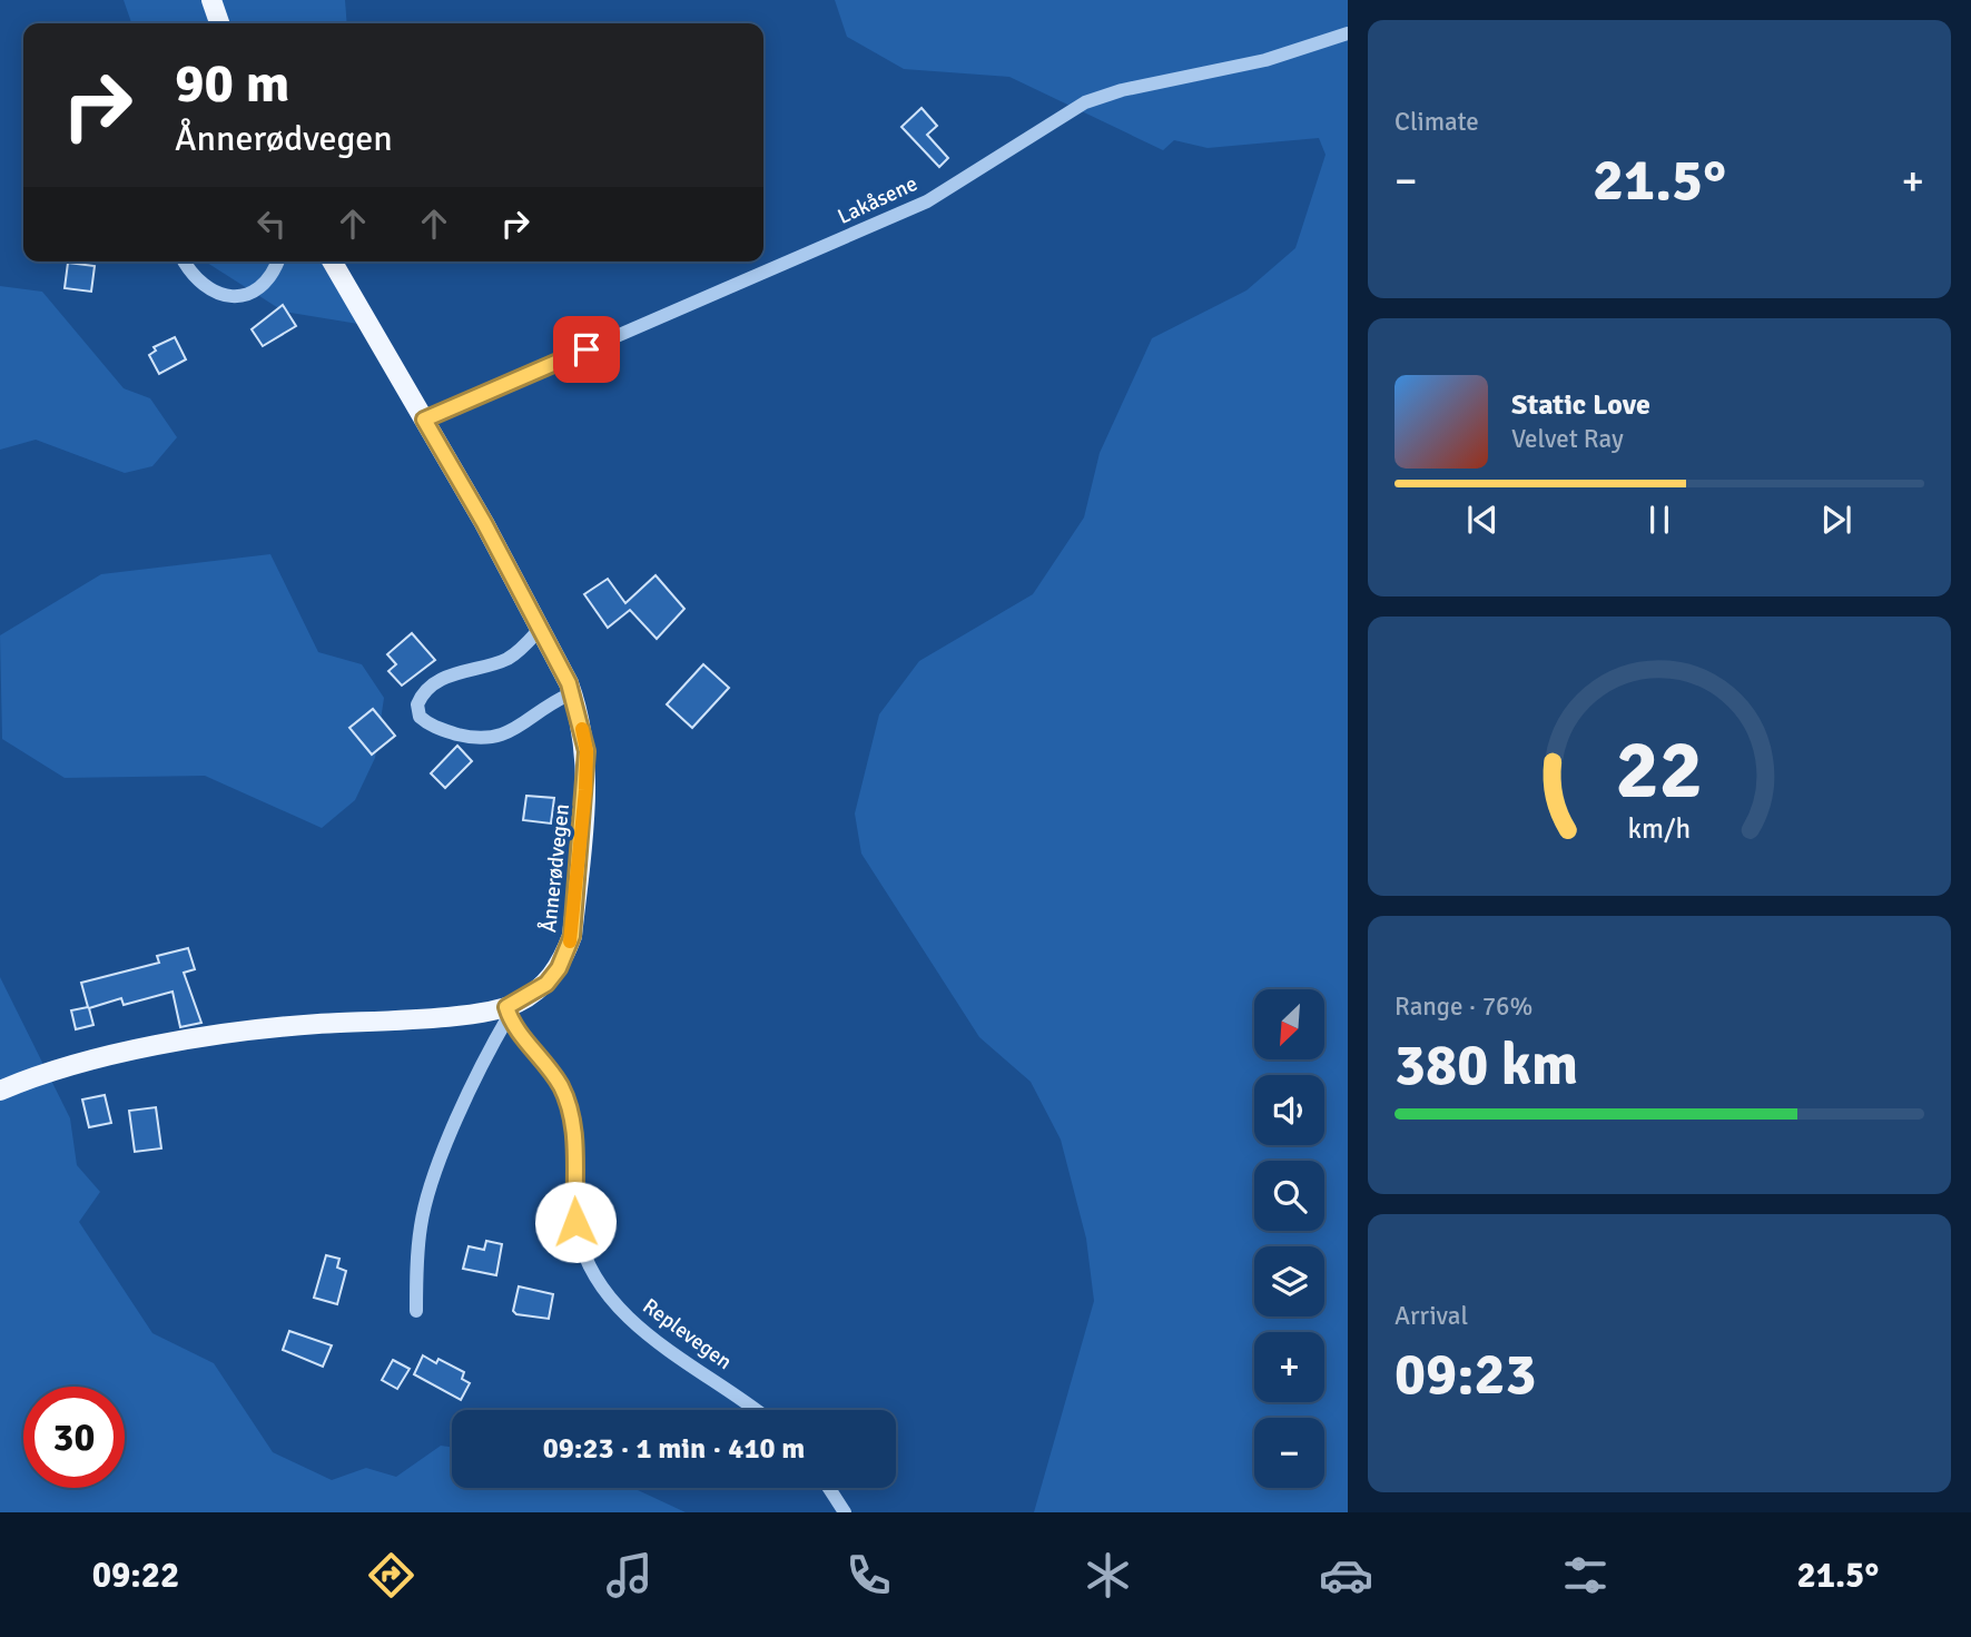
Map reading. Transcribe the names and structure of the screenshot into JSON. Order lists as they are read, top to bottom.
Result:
{
  "streets": {
    "main road": ["Ånnerødvegen"],
    "street": ["Lakåsene", "Replevegen"]
  },
  "crossings": [
    ["Lakåsene", "Ånnerødvegen"],
    ["Ånnerødvegen", "Replevegen"]
  ],
  "north": "bottom left",
  "page": {
    "tile": [
      "Climate",
      ["Range · 76%", "380 km"],
      ["Arrival", "09:23"]
    ],
    "turn": ["90 m", "Ånnerødvegen"],
    "heat": ["−", "21.5°", "+"],
    "song": ["Static Love", "Velvet Ray"],
    "map_buttons": ["+", "−"],
    "limit": "30",
    "trip": "09:23 · 1 min · 410 m",
    "tabs": ["09:22", "21.5°"],
    "gauge": ["22", "km/h"]
  }
}
